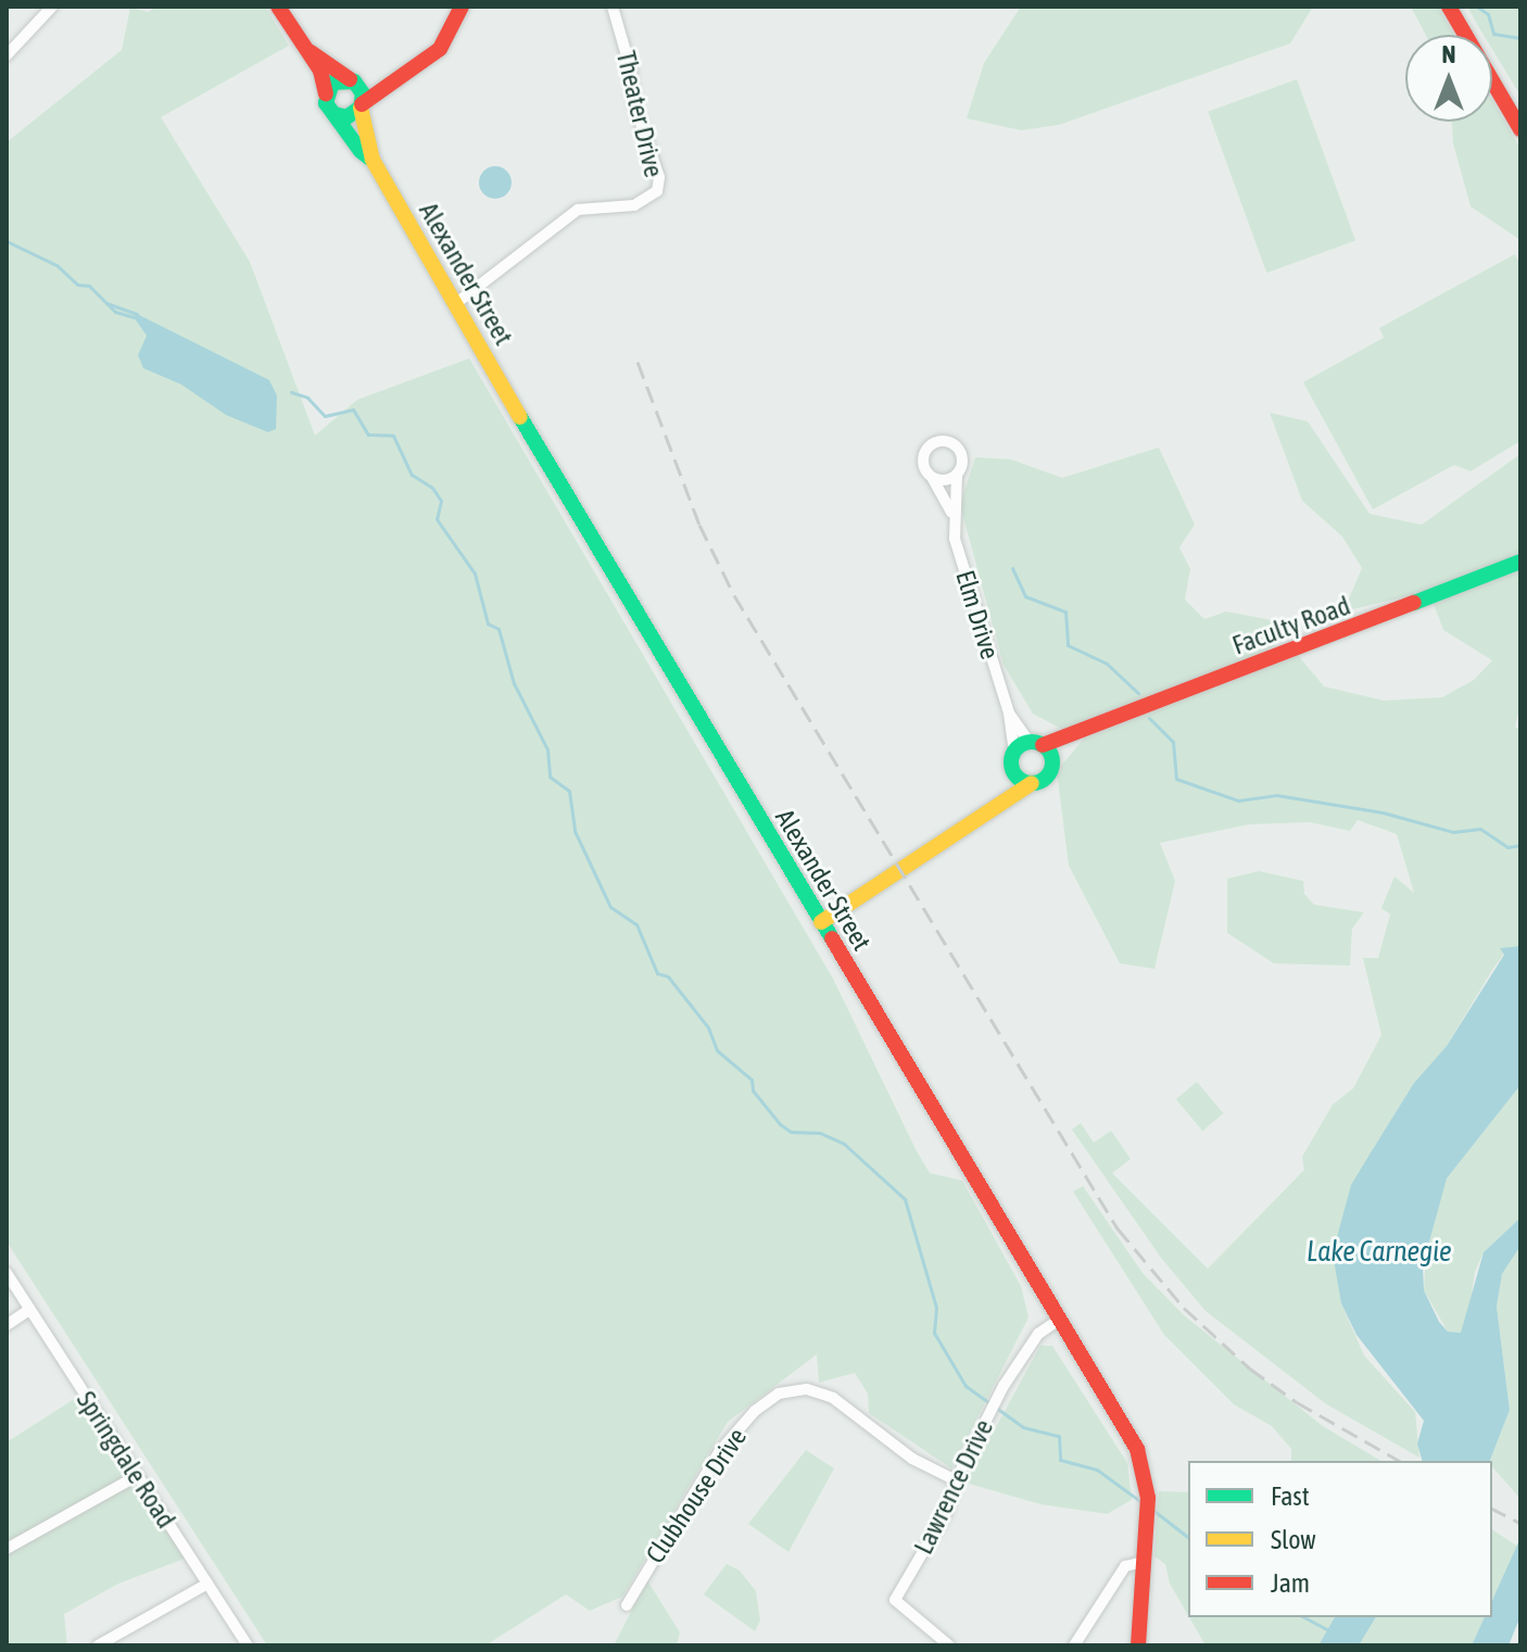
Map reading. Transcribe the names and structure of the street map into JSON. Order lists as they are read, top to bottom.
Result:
{
  "streets": {
    "main road": ["Alexander Street", "Faculty Road"],
    "street": [
      "Theater Drive",
      "Elm Drive",
      "Springdale Road",
      "Lawrence Drive",
      "Clubhouse Drive"
    ]
  },
  "crossings": [
    ["Theater Drive", "Alexander Street"],
    ["Alexander Street", "Lawrence Drive"],
    ["Elm Drive", "Faculty Road"],
    ["Lawrence Drive", "Clubhouse Drive"]
  ],
  "water": ["Lake Carnegie"],
  "legend": ["Fast", "Slow", "Jam"],
  "north": "top"
}
